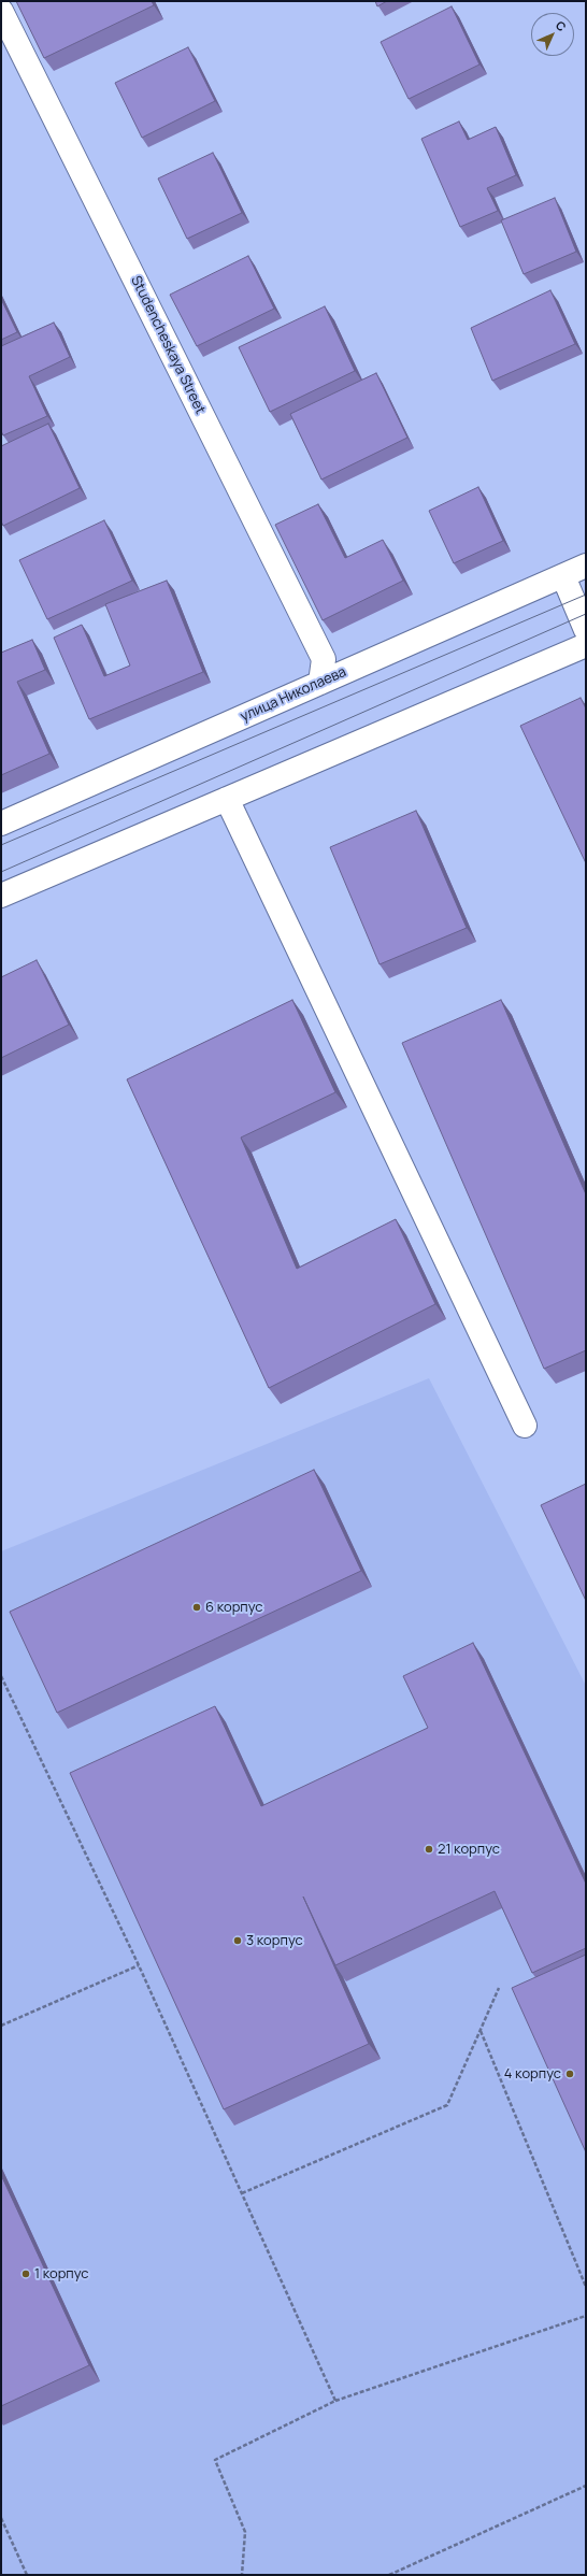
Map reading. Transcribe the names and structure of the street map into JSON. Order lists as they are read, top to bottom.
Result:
{
  "streets": {
    "street": ["Studencheskaya Street", "улица Николаева"]
  },
  "crossings": [
    ["Studencheskaya Street", "улица Николаева"]
  ],
  "places": [
    "6 корпус",
    "21 корпус",
    "3 корпус",
    "4 корпус",
    "1 корпус"
  ],
  "north": "top right"
}
